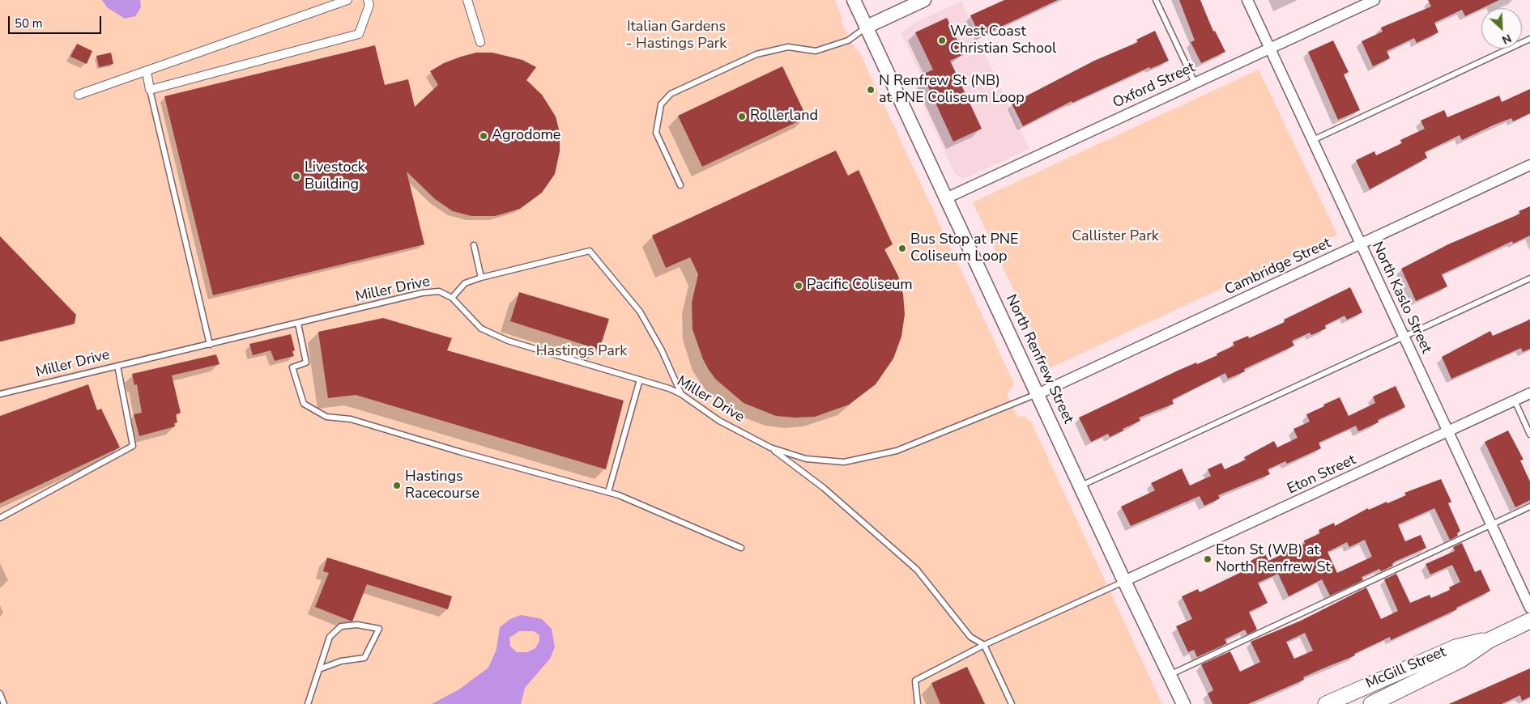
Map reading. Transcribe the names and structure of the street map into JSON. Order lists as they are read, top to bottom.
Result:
{
  "streets": {
    "main road": ["McGill Street"],
    "street": [
      "Oxford Street",
      "Cambridge Street",
      "North Kaslo Street",
      "North Renfrew Street",
      "Eton Street"
    ],
    "lane": ["Miller Drive"]
  },
  "crossings": [
    ["Oxford Street", "North Kaslo Street"],
    ["Oxford Street", "North Renfrew Street"],
    ["Cambridge Street", "Miller Drive"],
    ["Cambridge Street", "North Kaslo Street"],
    ["Cambridge Street", "North Renfrew Street"],
    ["Miller Drive", "North Renfrew Street"],
    ["North Kaslo Street", "Eton Street"],
    ["North Renfrew Street", "Eton Street"]
  ],
  "parks": ["Italian Gardens - Hastings Park", "Callister Park", "Hastings Park"],
  "places": [
    "West Coast Christian School",
    "N Renfrew St (NB) at PNE Coliseum Loop",
    "Rollerland",
    "Agrodome",
    "Livestock Building",
    "Bus Stop at PNE Coliseum Loop",
    "Pacific Coliseum",
    "Hastings Racecourse",
    "Eton St (WB) at North Renfrew St"
  ],
  "scale_bar": "50 m",
  "north": "bottom right"
}
